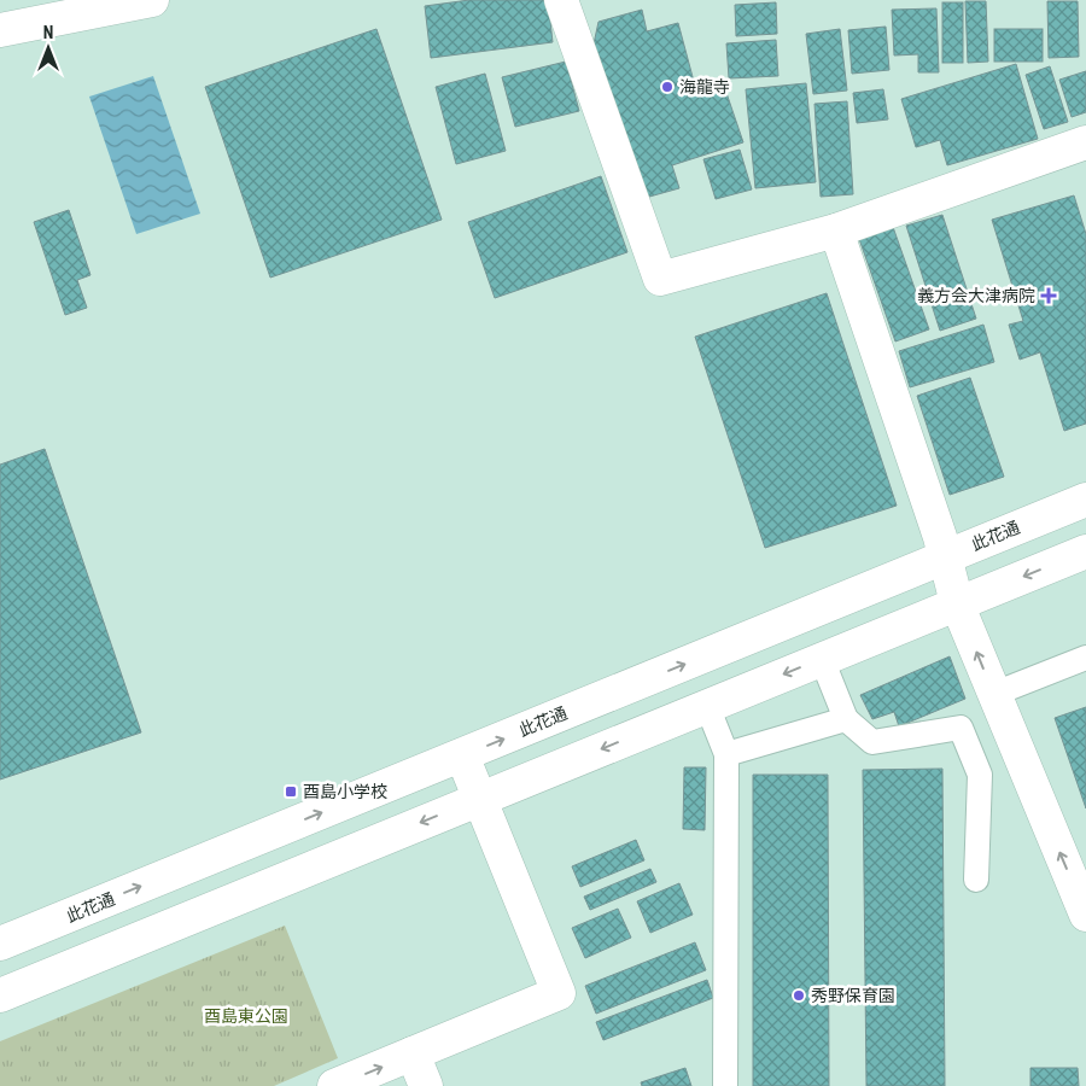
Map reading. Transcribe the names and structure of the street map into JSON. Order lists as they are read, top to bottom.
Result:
{
  "streets": {
    "street": ["此花通"]
  },
  "parks": ["酉島東公園"],
  "places": {
    "other": ["海龍寺", "秀野保育園"],
    "health": ["義方会大津病院"],
    "transit": ["酉島小学校"]
  },
  "north": "top"
}
